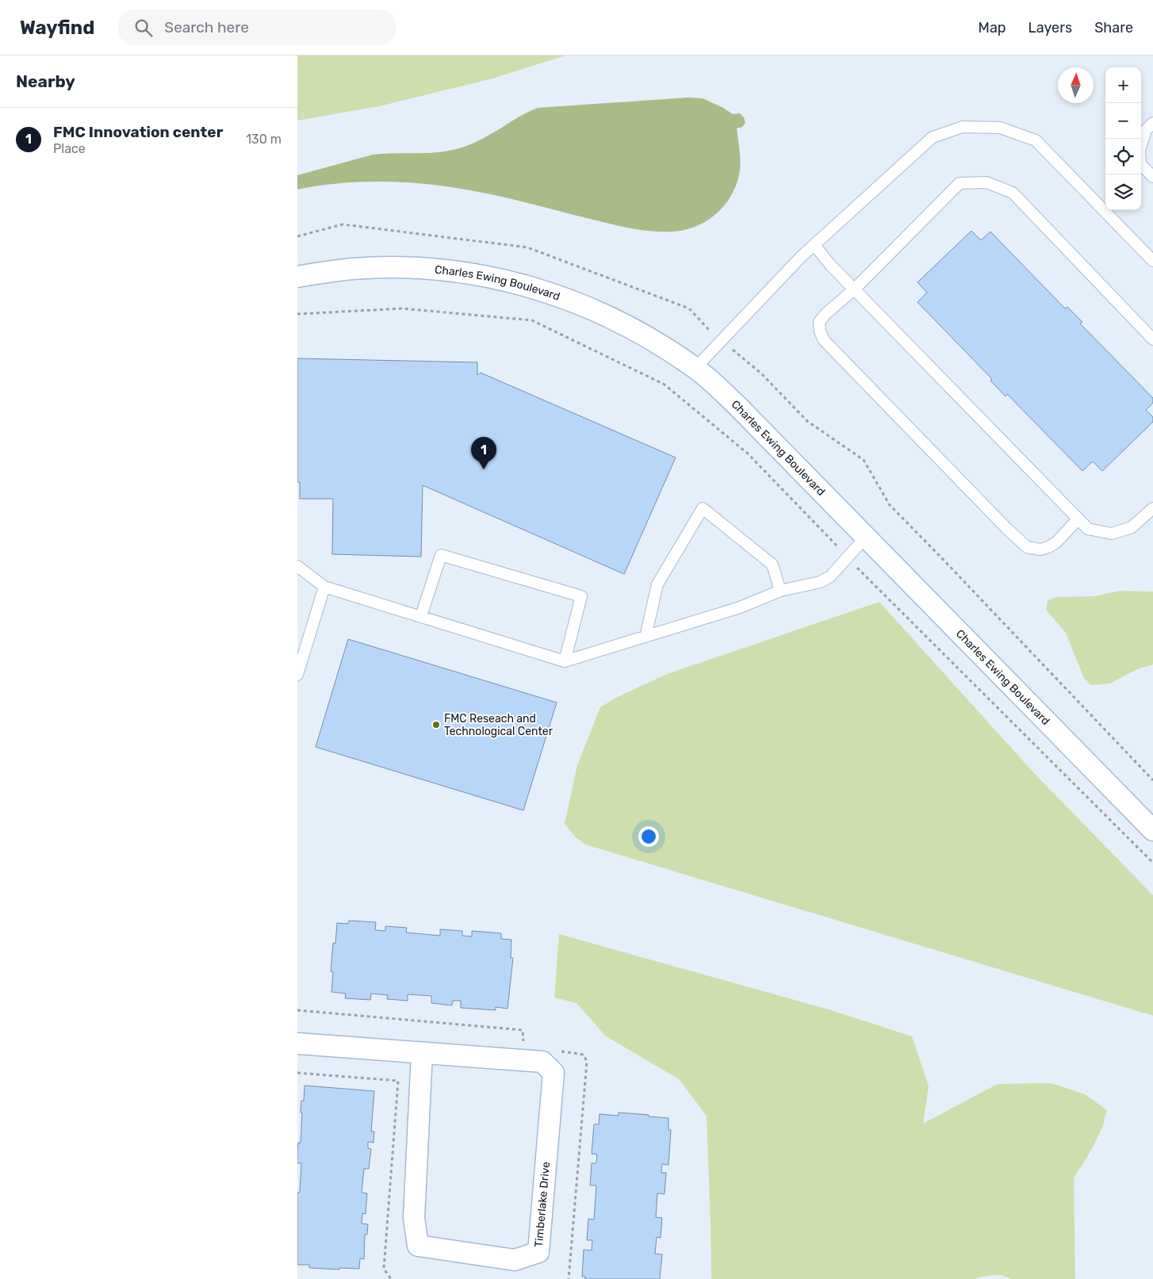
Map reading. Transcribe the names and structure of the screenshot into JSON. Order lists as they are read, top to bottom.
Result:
{
  "streets": {
    "street": ["Charles Ewing Boulevard", "Timberlake Drive"]
  },
  "places": ["FMC Reseach and Technological Center"],
  "north": "top",
  "page": {
    "header": "Wayfind",
    "search": "Search here",
    "nav": ["Map", "Layers", "Share"],
    "heading": "Nearby",
    "map_buttons": ["+", "−"],
    "list": [
      {
        "mark": "1",
        "name": "FMC Innovation center",
        "note": "Place",
        "value": "130 m"
      }
    ],
    "pins": "1"
  }
}
